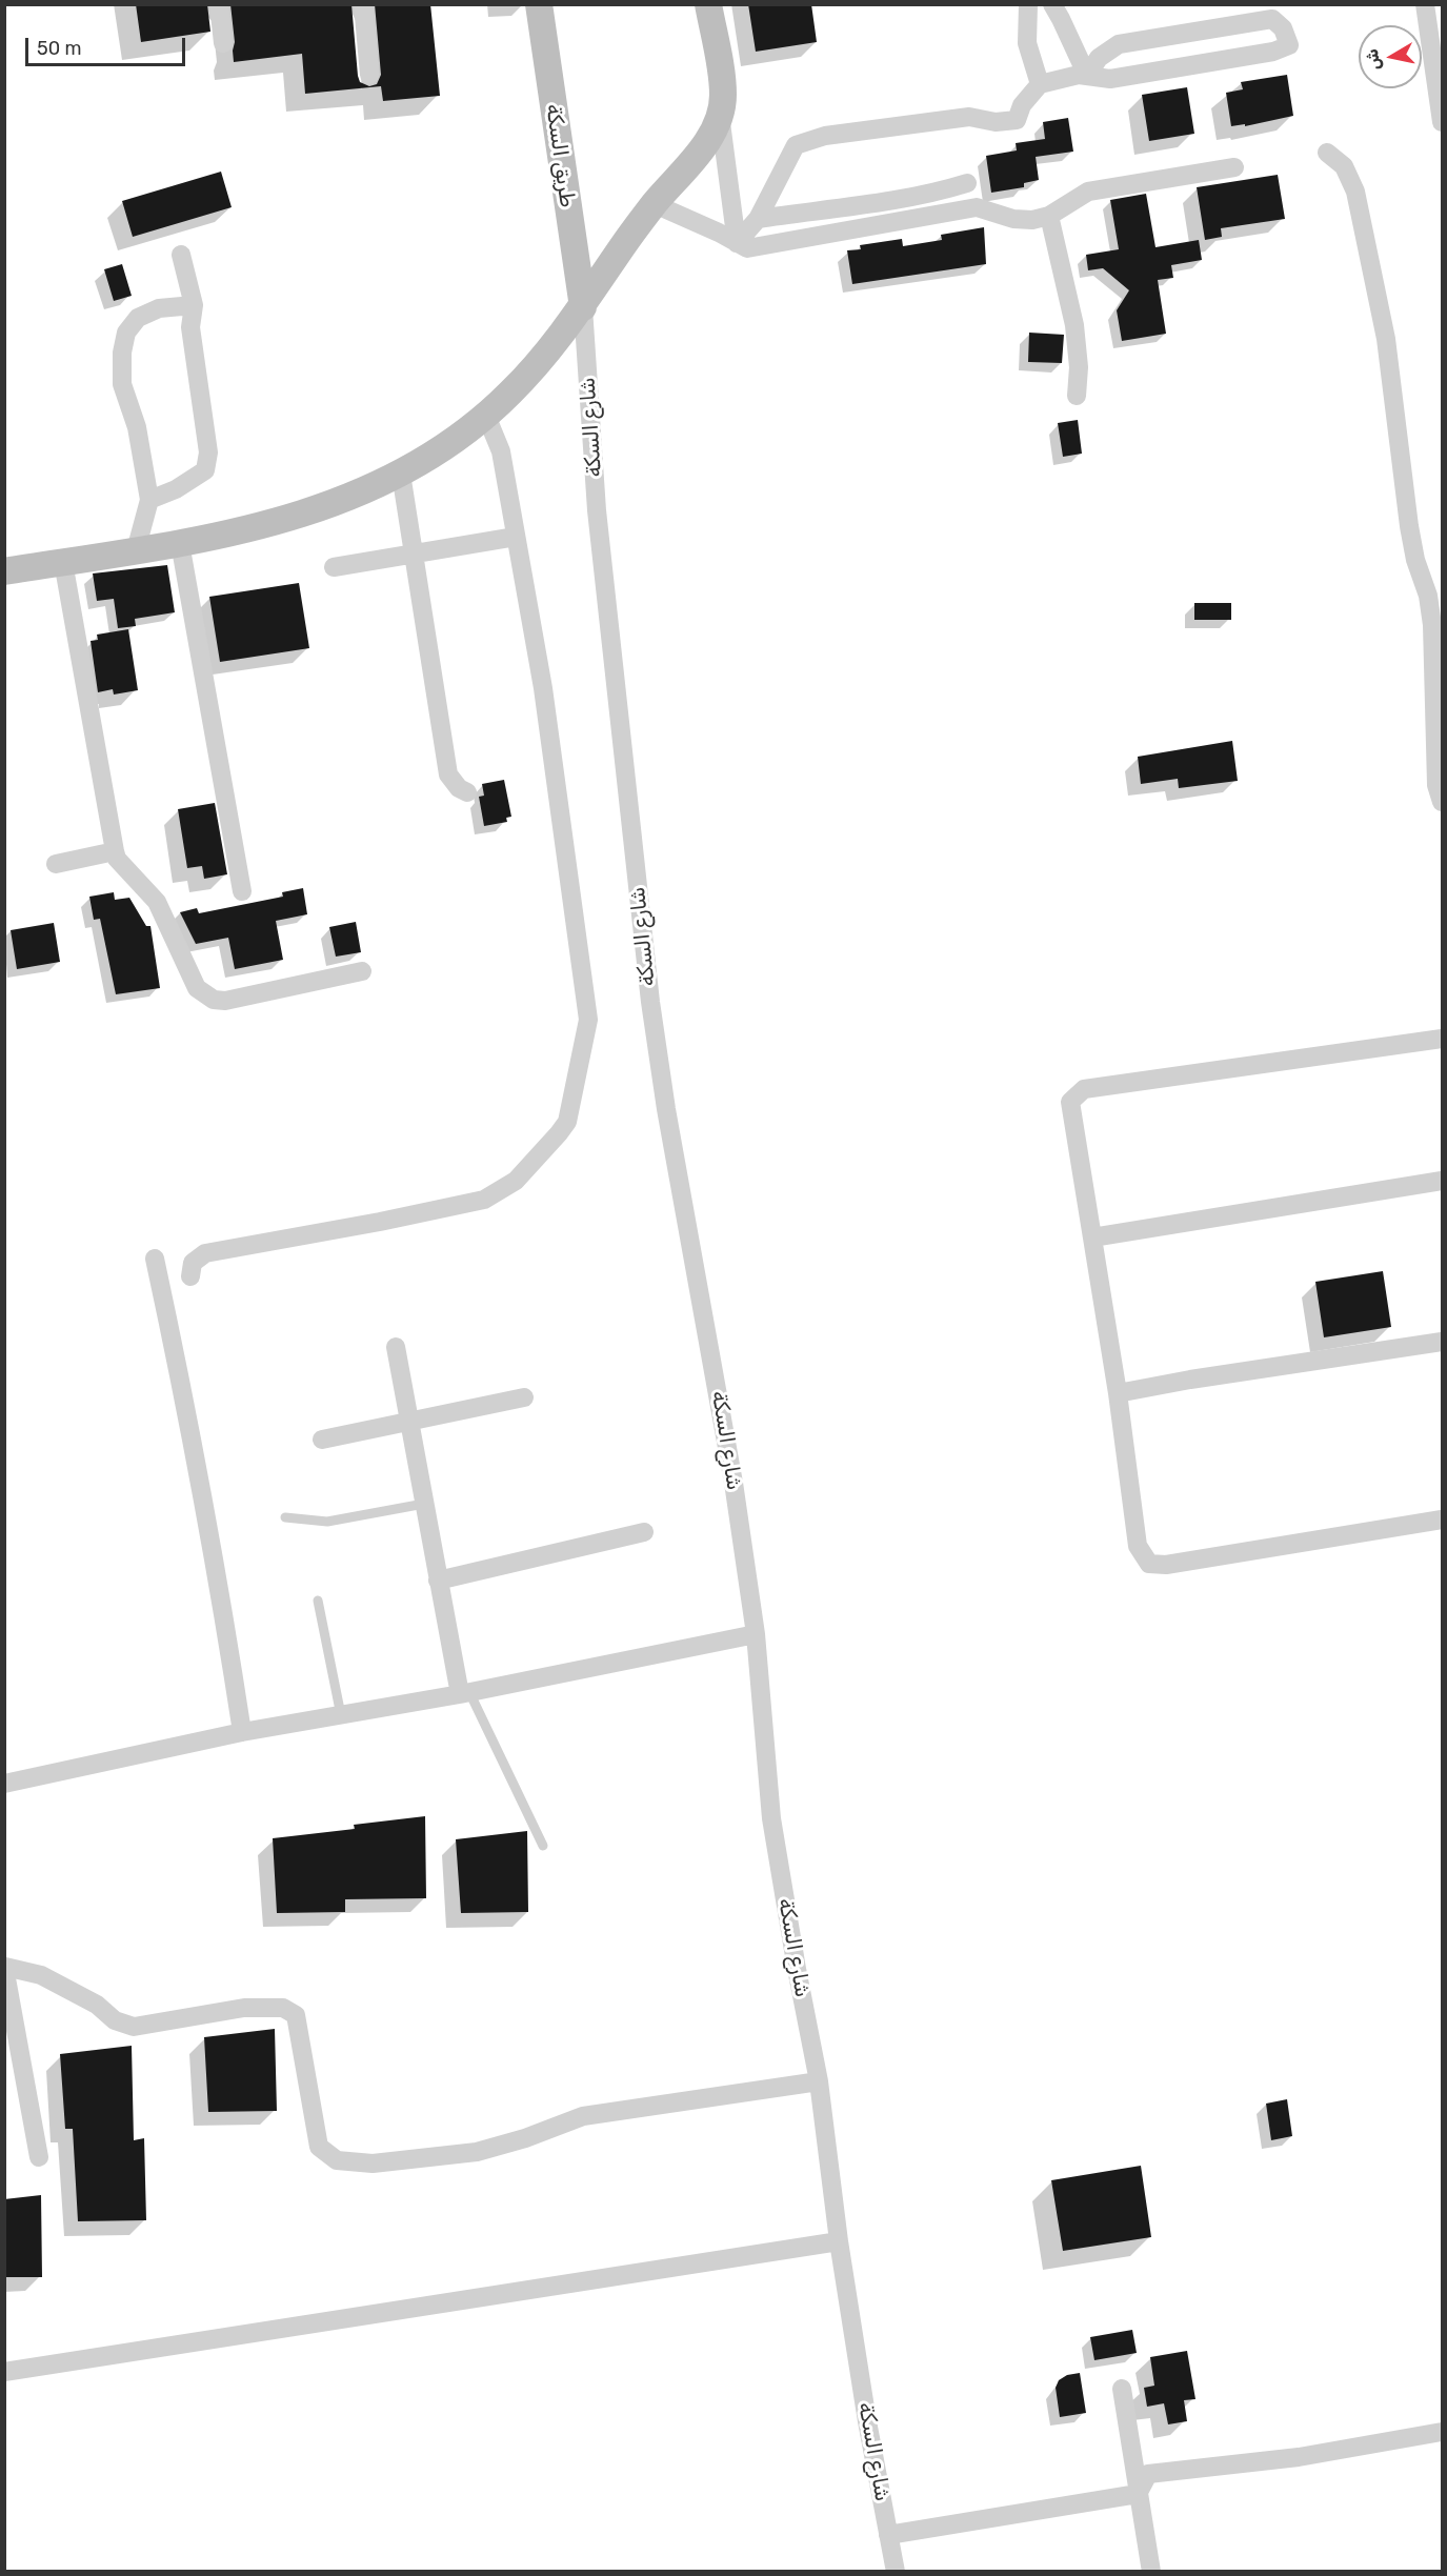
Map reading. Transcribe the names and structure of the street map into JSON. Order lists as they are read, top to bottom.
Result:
{
  "streets": {
    "main road": ["طريق السكة"],
    "street": ["شارع السكة"]
  },
  "crossings": [
    ["طريق السكة", "شارع السكة"]
  ],
  "scale_bar": "50 m",
  "north": "left"
}
